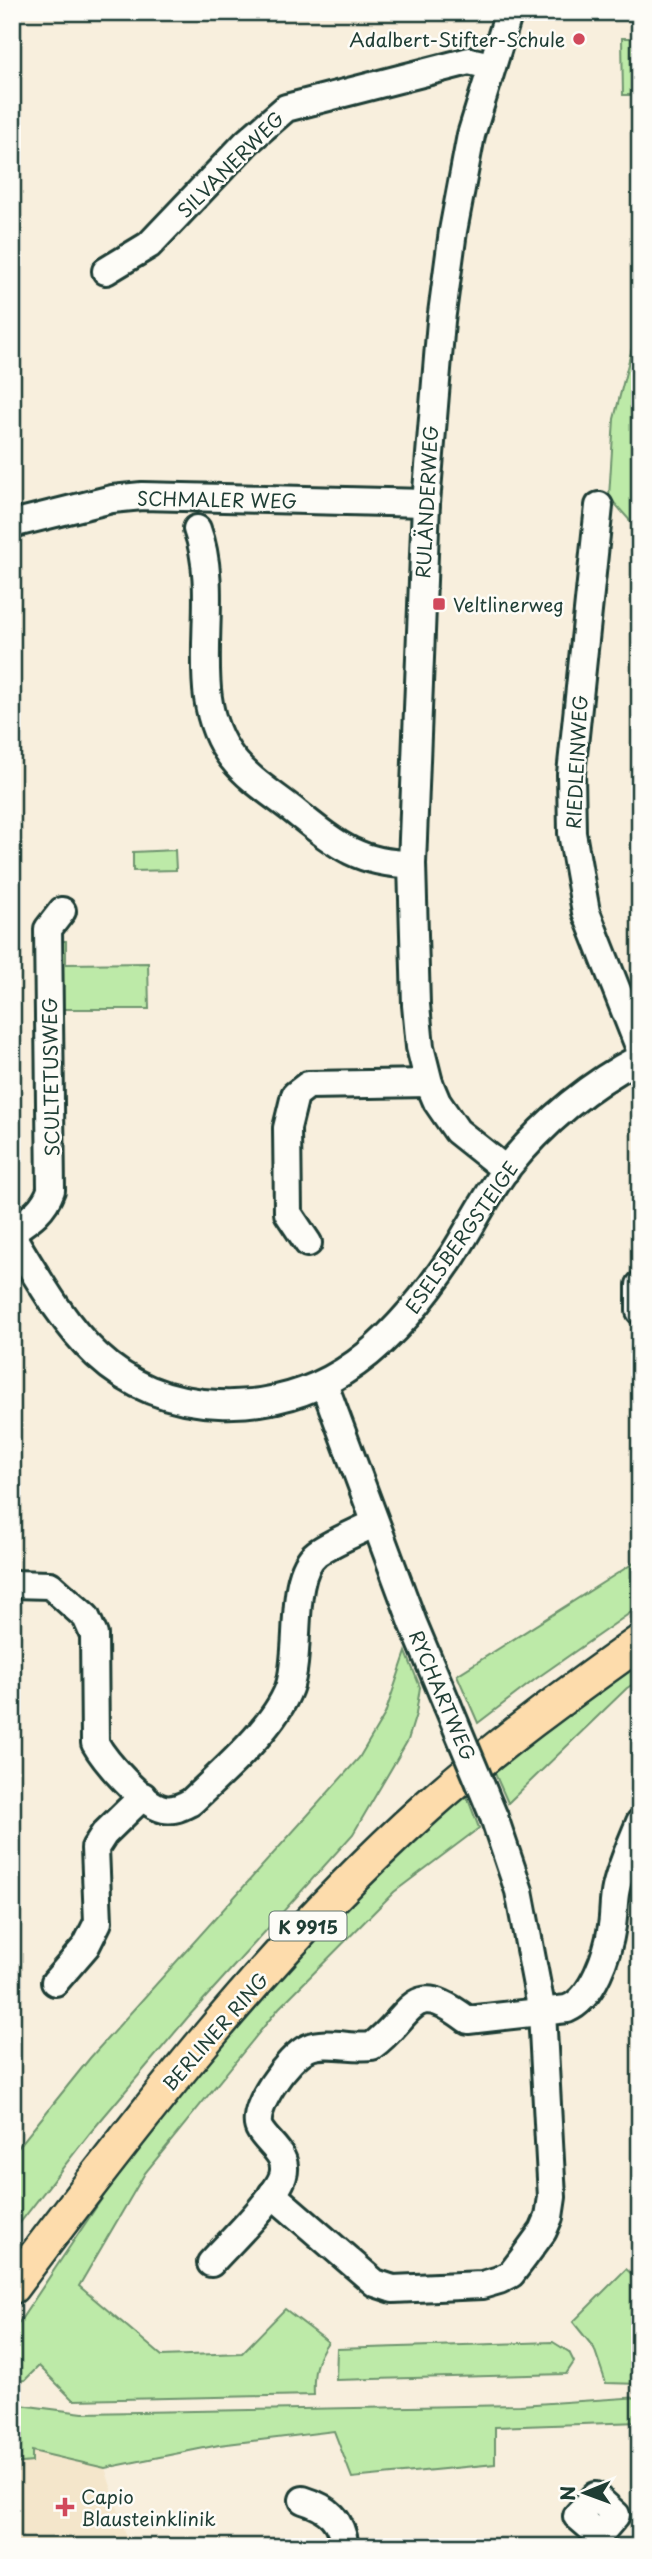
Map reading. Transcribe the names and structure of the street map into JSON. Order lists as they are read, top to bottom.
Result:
{
  "streets": {
    "main road": ["K 9915", "BERLINER RING"],
    "street": [
      "SILVANERWEG",
      "SCHMALER WEG",
      "RULÄNDERWEG",
      "RIEDLEINWEG",
      "SCULTETUSWEG",
      "ESELSBERGSTEIGE",
      "RYCHARTWEG"
    ]
  },
  "crossings": [
    ["SILVANERWEG", "RULÄNDERWEG"],
    ["SCHMALER WEG", "RULÄNDERWEG"],
    ["RULÄNDERWEG", "ESELSBERGSTEIGE"],
    ["SCULTETUSWEG", "ESELSBERGSTEIGE"],
    ["ESELSBERGSTEIGE", "RYCHARTWEG"]
  ],
  "places": {
    "other": ["Adalbert-Stifter-Schule"],
    "transit": ["Veltlinerweg"],
    "health": ["Capio Blausteinklinik"]
  },
  "north": "left"
}
